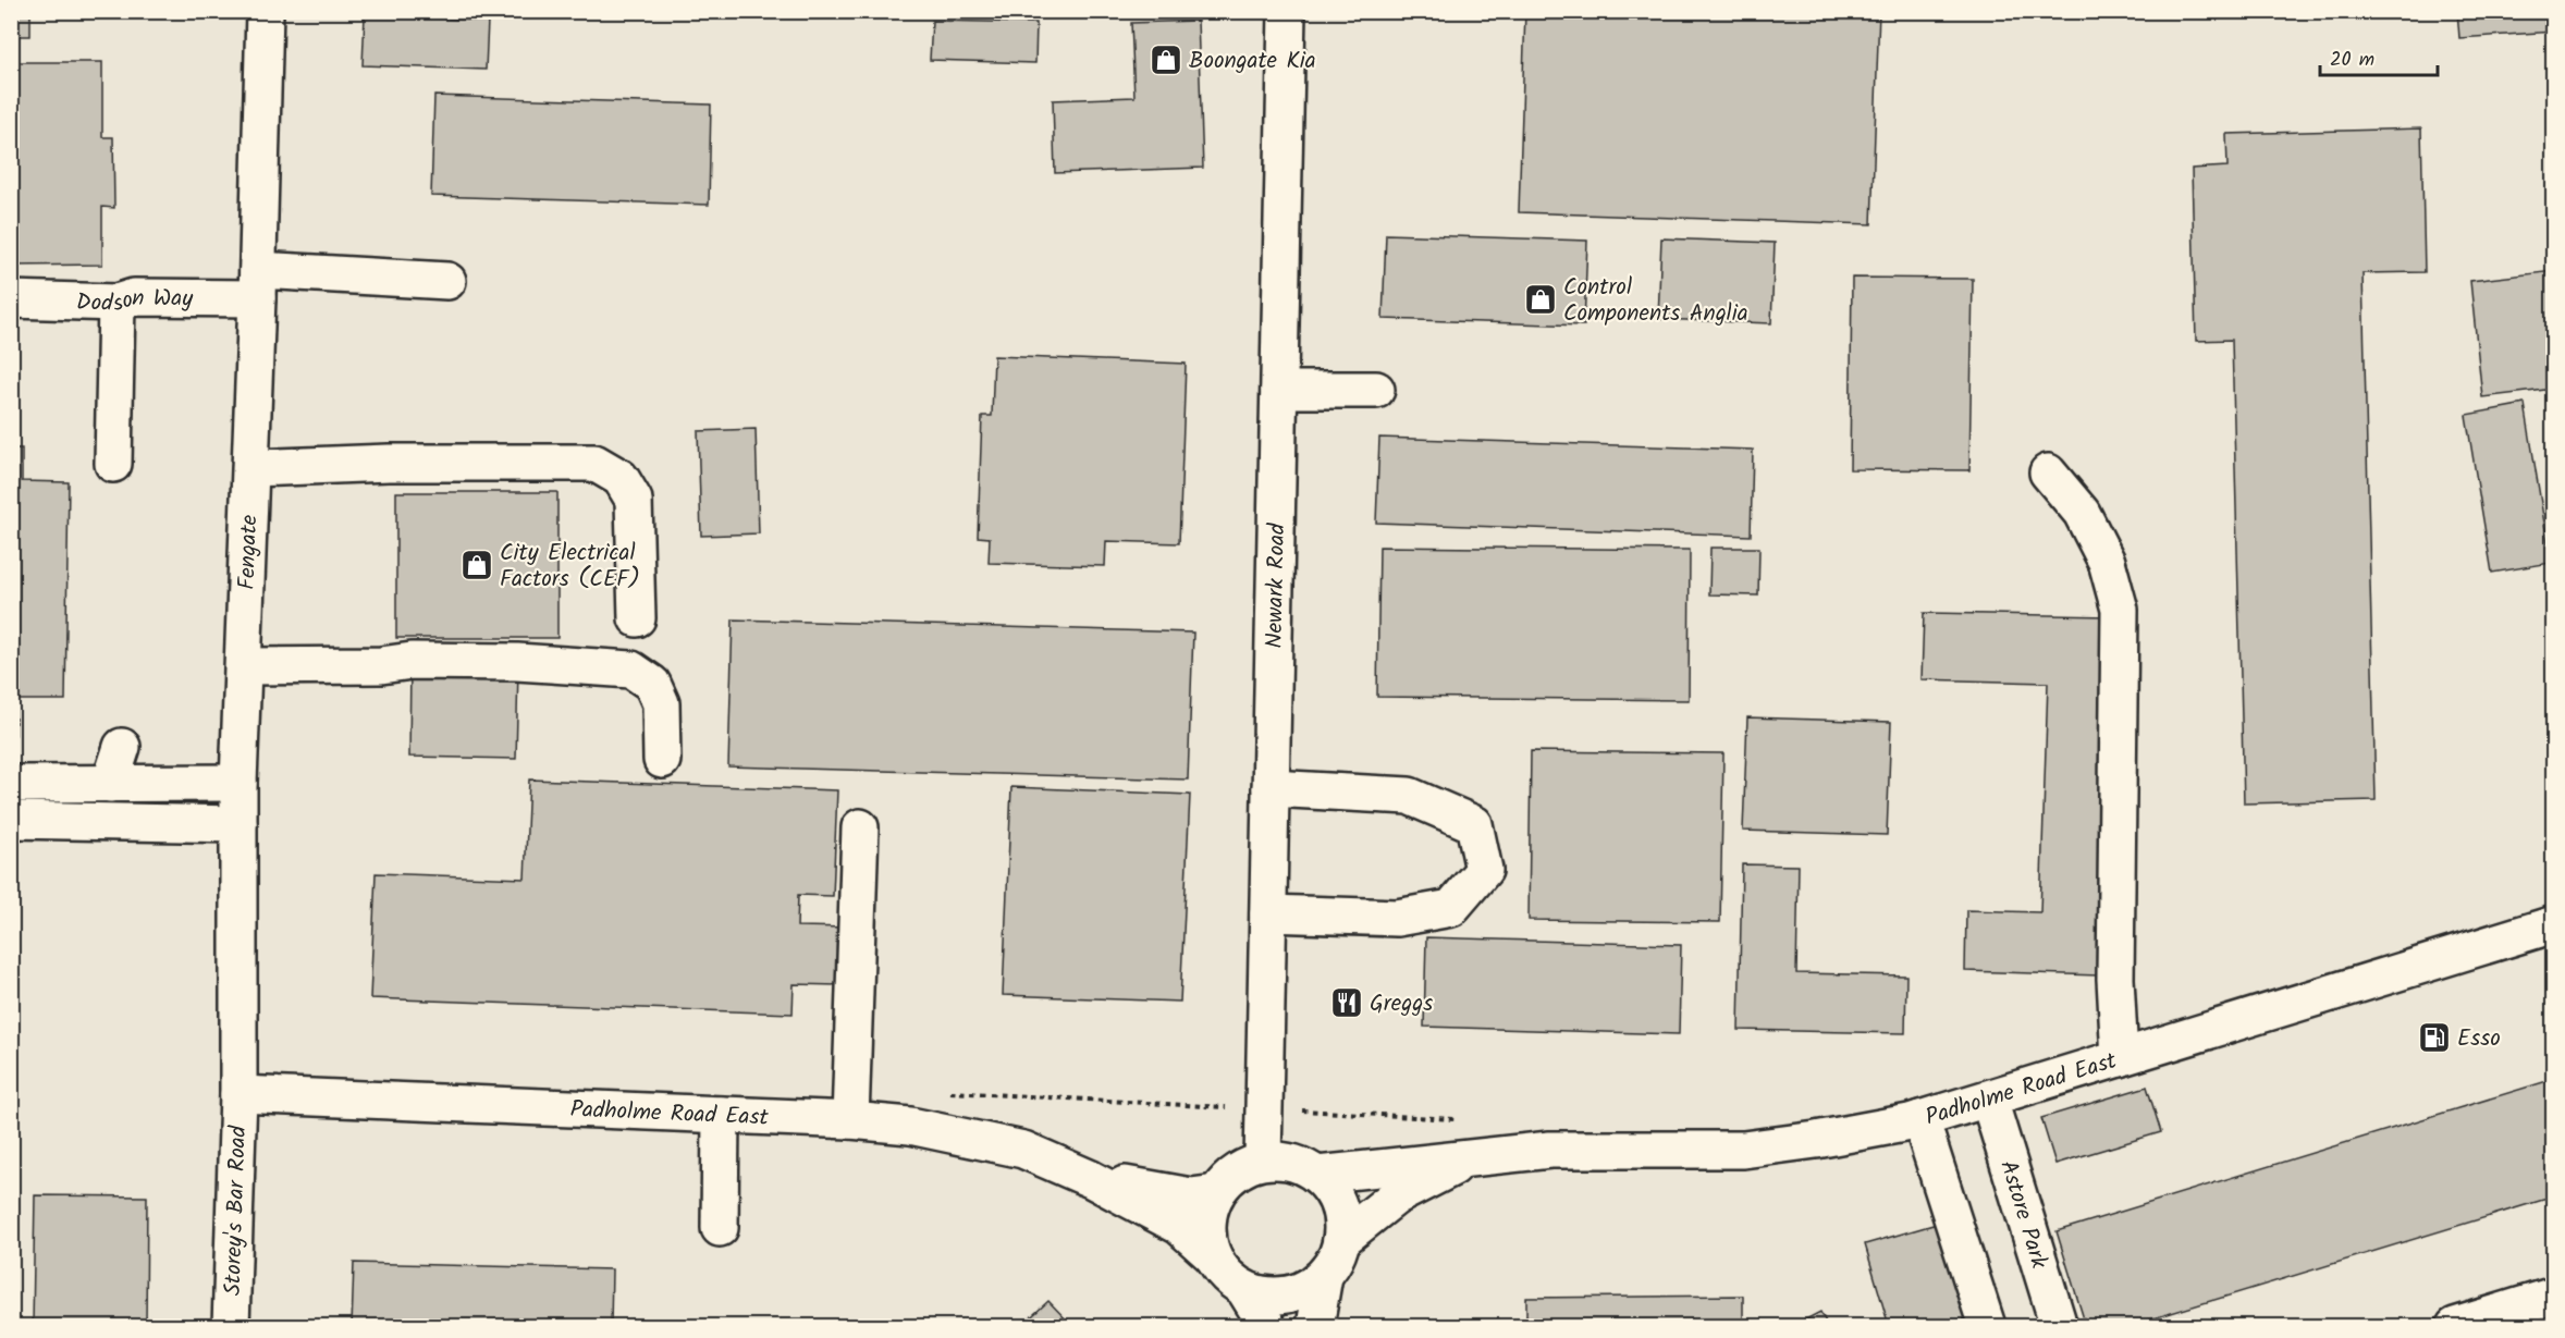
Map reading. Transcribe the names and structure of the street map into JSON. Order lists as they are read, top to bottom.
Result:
{
  "streets": {
    "street": [
      "Dodson Way",
      "Fengate",
      "Newark Road",
      "Padholme Road East",
      "Storey's Bar Road",
      "Astore Park"
    ]
  },
  "crossings": [
    ["Dodson Way", "Fengate"],
    ["Fengate", "Padholme Road East"],
    ["Fengate", "Storey's Bar Road"],
    ["Newark Road", "Padholme Road East"],
    ["Padholme Road East", "Storey's Bar Road"],
    ["Padholme Road East", "Astore Park"]
  ],
  "places": {
    "shop": ["Boongate Kia", "Control Components Anglia", "City Electrical Factors (CEF)"],
    "restaurant": ["Greggs"],
    "fuel station": ["Esso"]
  },
  "scale_bar": "20 m"
}
